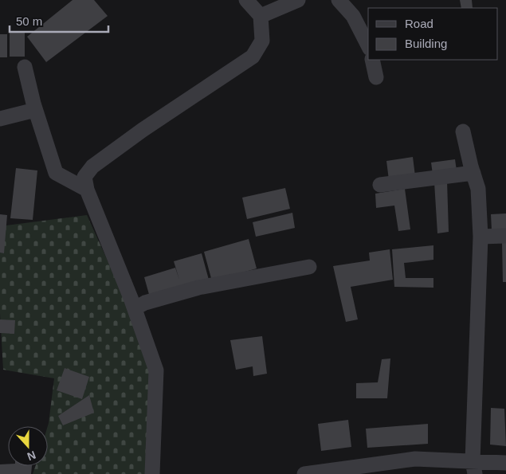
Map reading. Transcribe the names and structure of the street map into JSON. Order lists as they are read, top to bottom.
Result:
{
  "legend": ["Road", "Building"],
  "scale_bar": "50 m",
  "north": "bottom"
}
